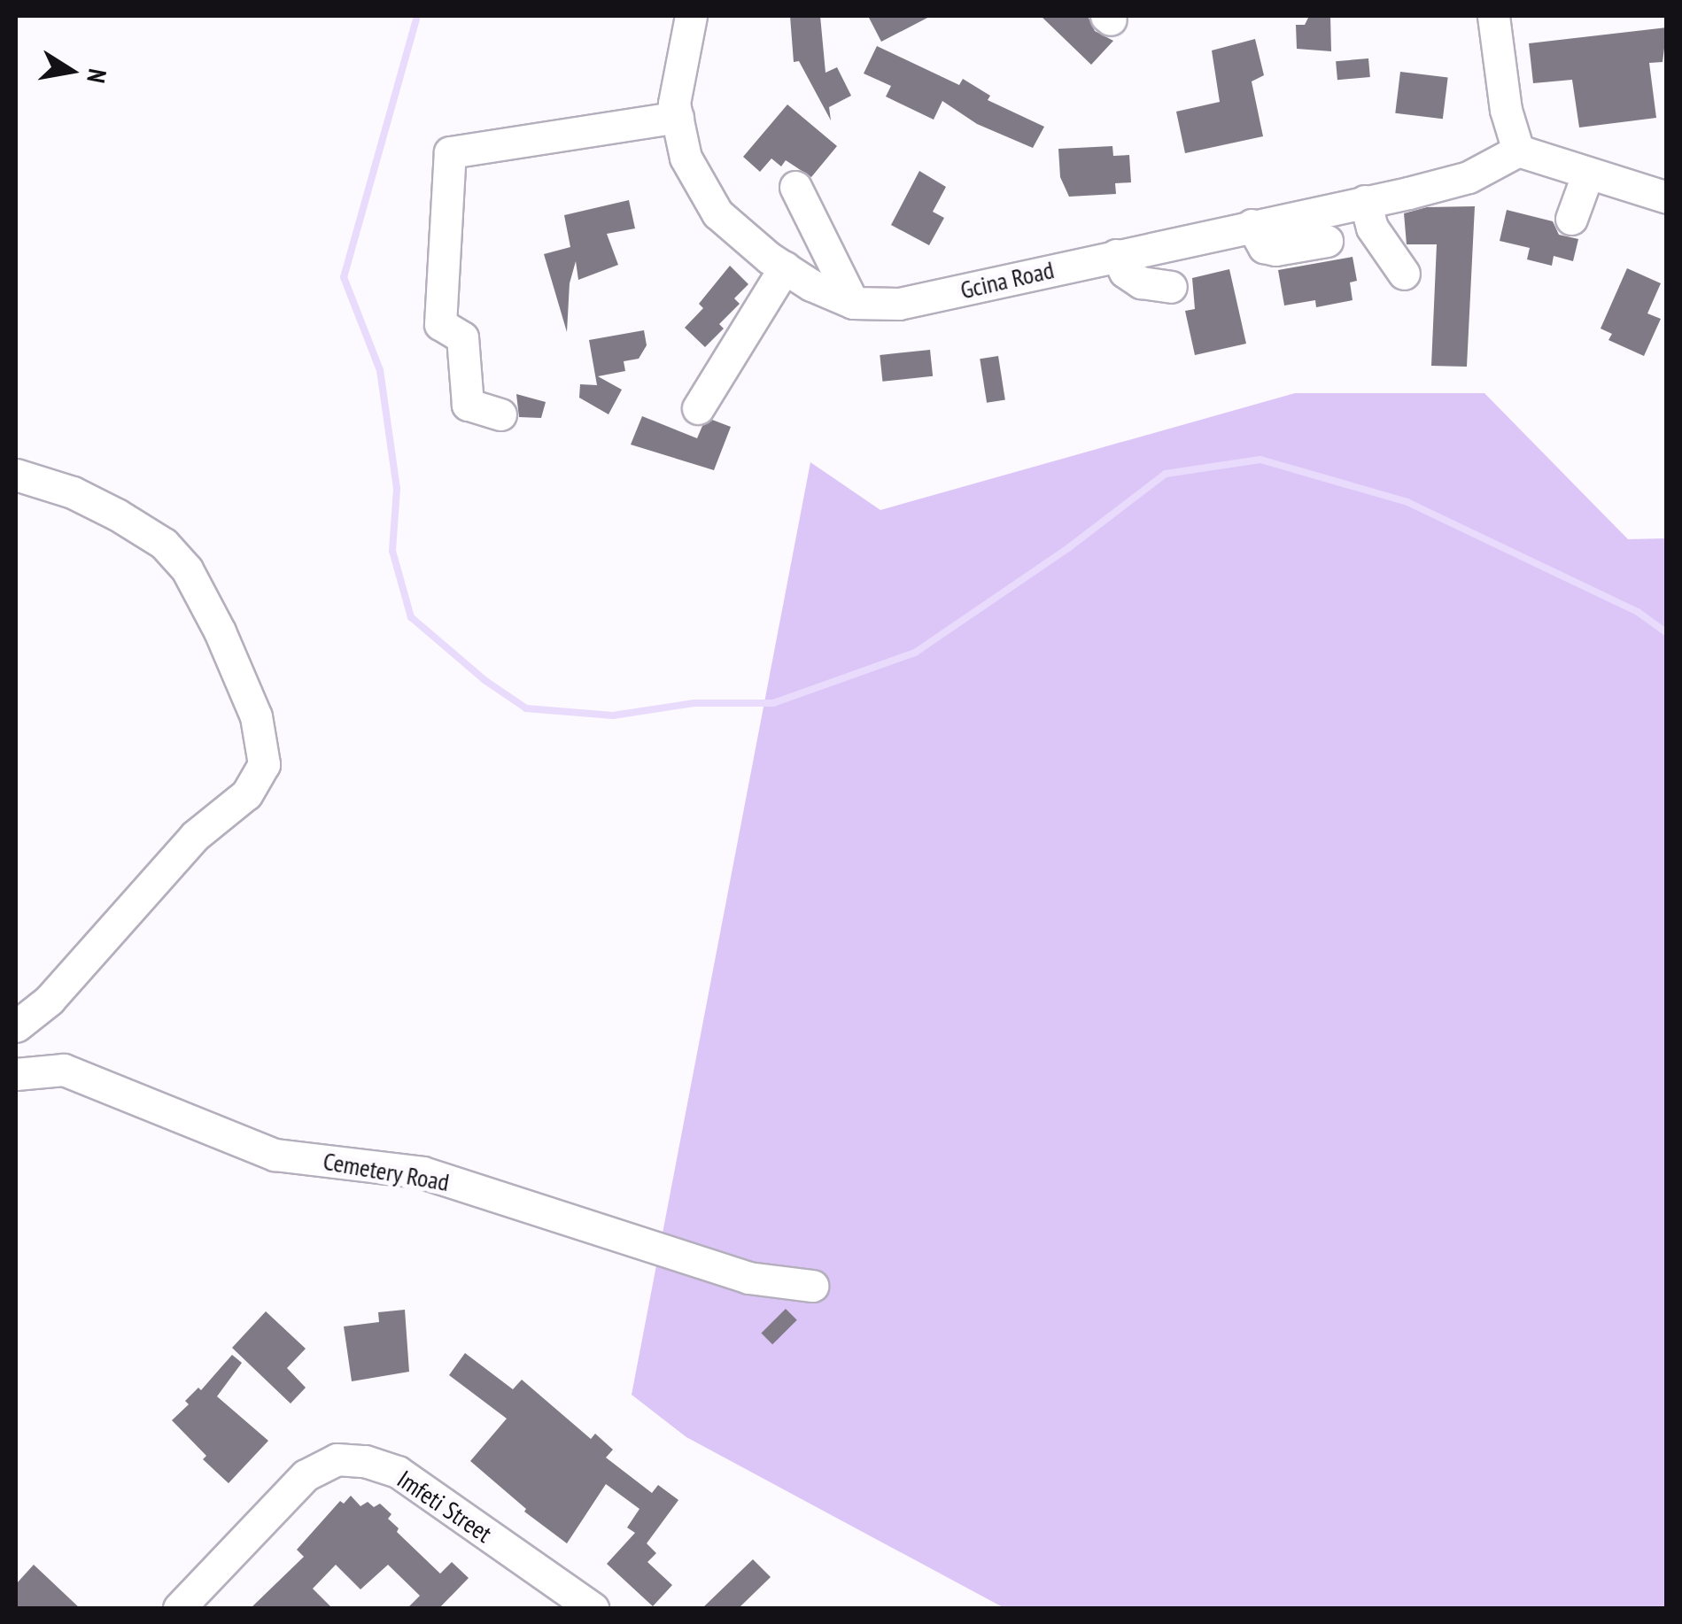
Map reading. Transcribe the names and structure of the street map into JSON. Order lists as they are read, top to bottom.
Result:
{
  "streets": {
    "street": ["Gcina Road", "Cemetery Road", "Imfeti Street"]
  },
  "north": "right"
}
